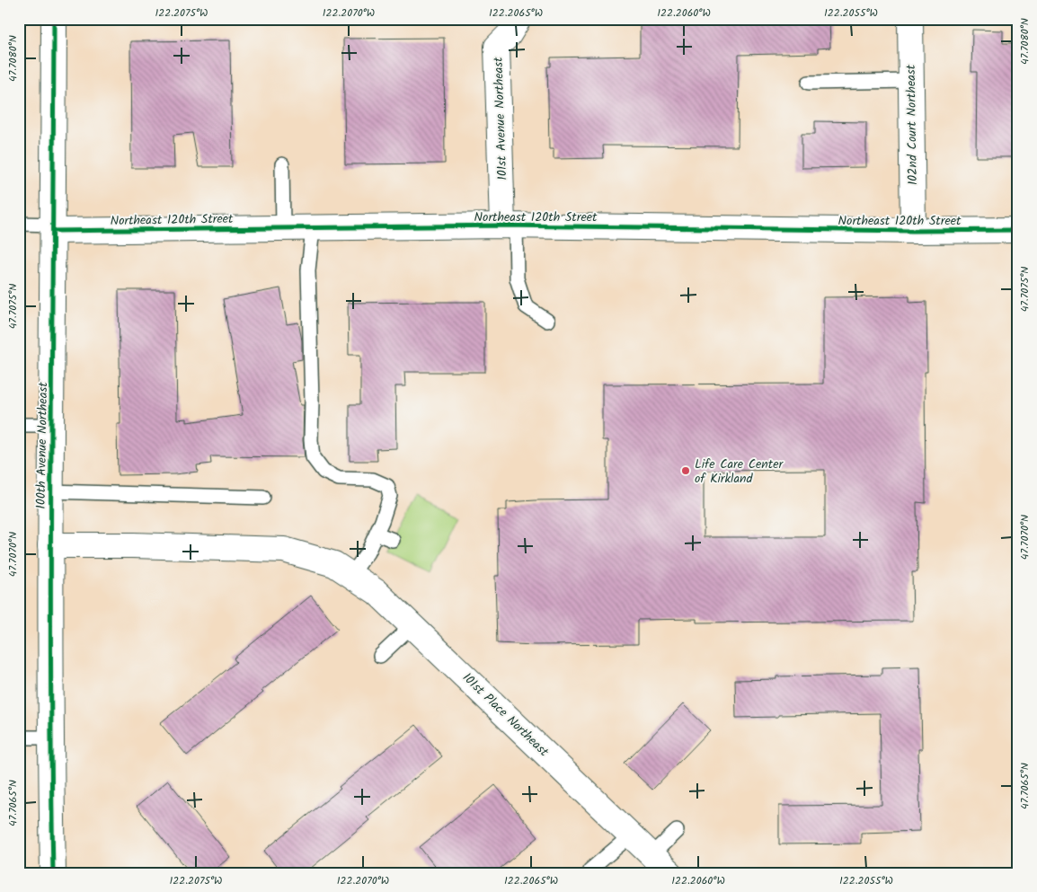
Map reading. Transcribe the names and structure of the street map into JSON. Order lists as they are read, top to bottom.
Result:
{
  "streets": {
    "street": [
      "101st Avenue Northeast",
      "102nd Court Northeast",
      "Northeast 120th Street",
      "100th Avenue Northeast",
      "101st Place Northeast"
    ]
  },
  "crossings": [
    ["101st Avenue Northeast", "Northeast 120th Street"],
    ["102nd Court Northeast", "Northeast 120th Street"],
    ["Northeast 120th Street", "100th Avenue Northeast"],
    ["100th Avenue Northeast", "101st Place Northeast"]
  ],
  "places": ["Life Care Center of Kirkland"],
  "coordinates": [
    "122.2075°W",
    "122.2070°W",
    "122.2065°W",
    "122.2060°W",
    "122.2055°W",
    "47.7080°N",
    "47.7075°N",
    "47.7070°N",
    "47.7065°N"
  ]
}
